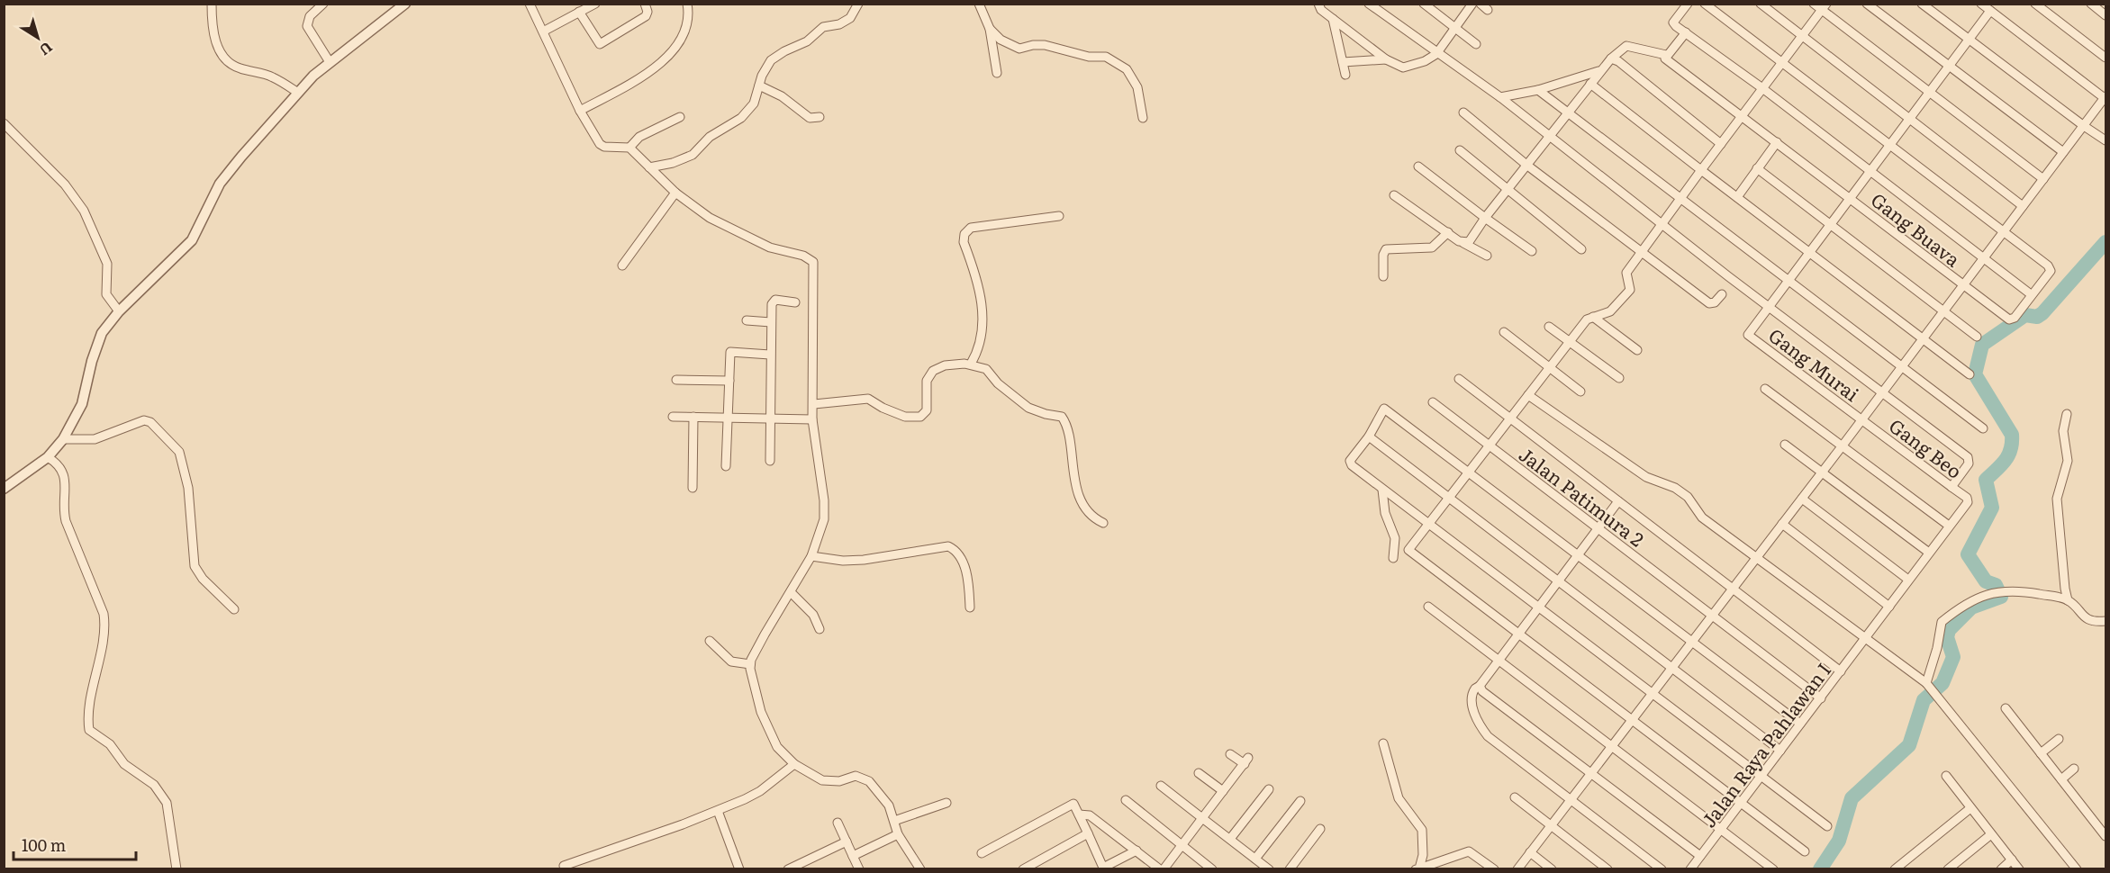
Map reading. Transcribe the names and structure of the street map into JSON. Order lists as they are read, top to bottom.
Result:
{
  "streets": {
    "street": [
      "Gang Buava",
      "Gang Murai",
      "Gang Beo",
      "Jalan Patimura 2",
      "Jalan Raya Pahlawan I"
    ]
  },
  "crossings": [
    ["Gang Murai", "Gang Beo"],
    ["Gang Beo", "Jalan Raya Pahlawan I"],
    ["Jalan Patimura 2", "Jalan Raya Pahlawan I"]
  ],
  "scale_bar": "100 m",
  "north": "bottom right"
}
